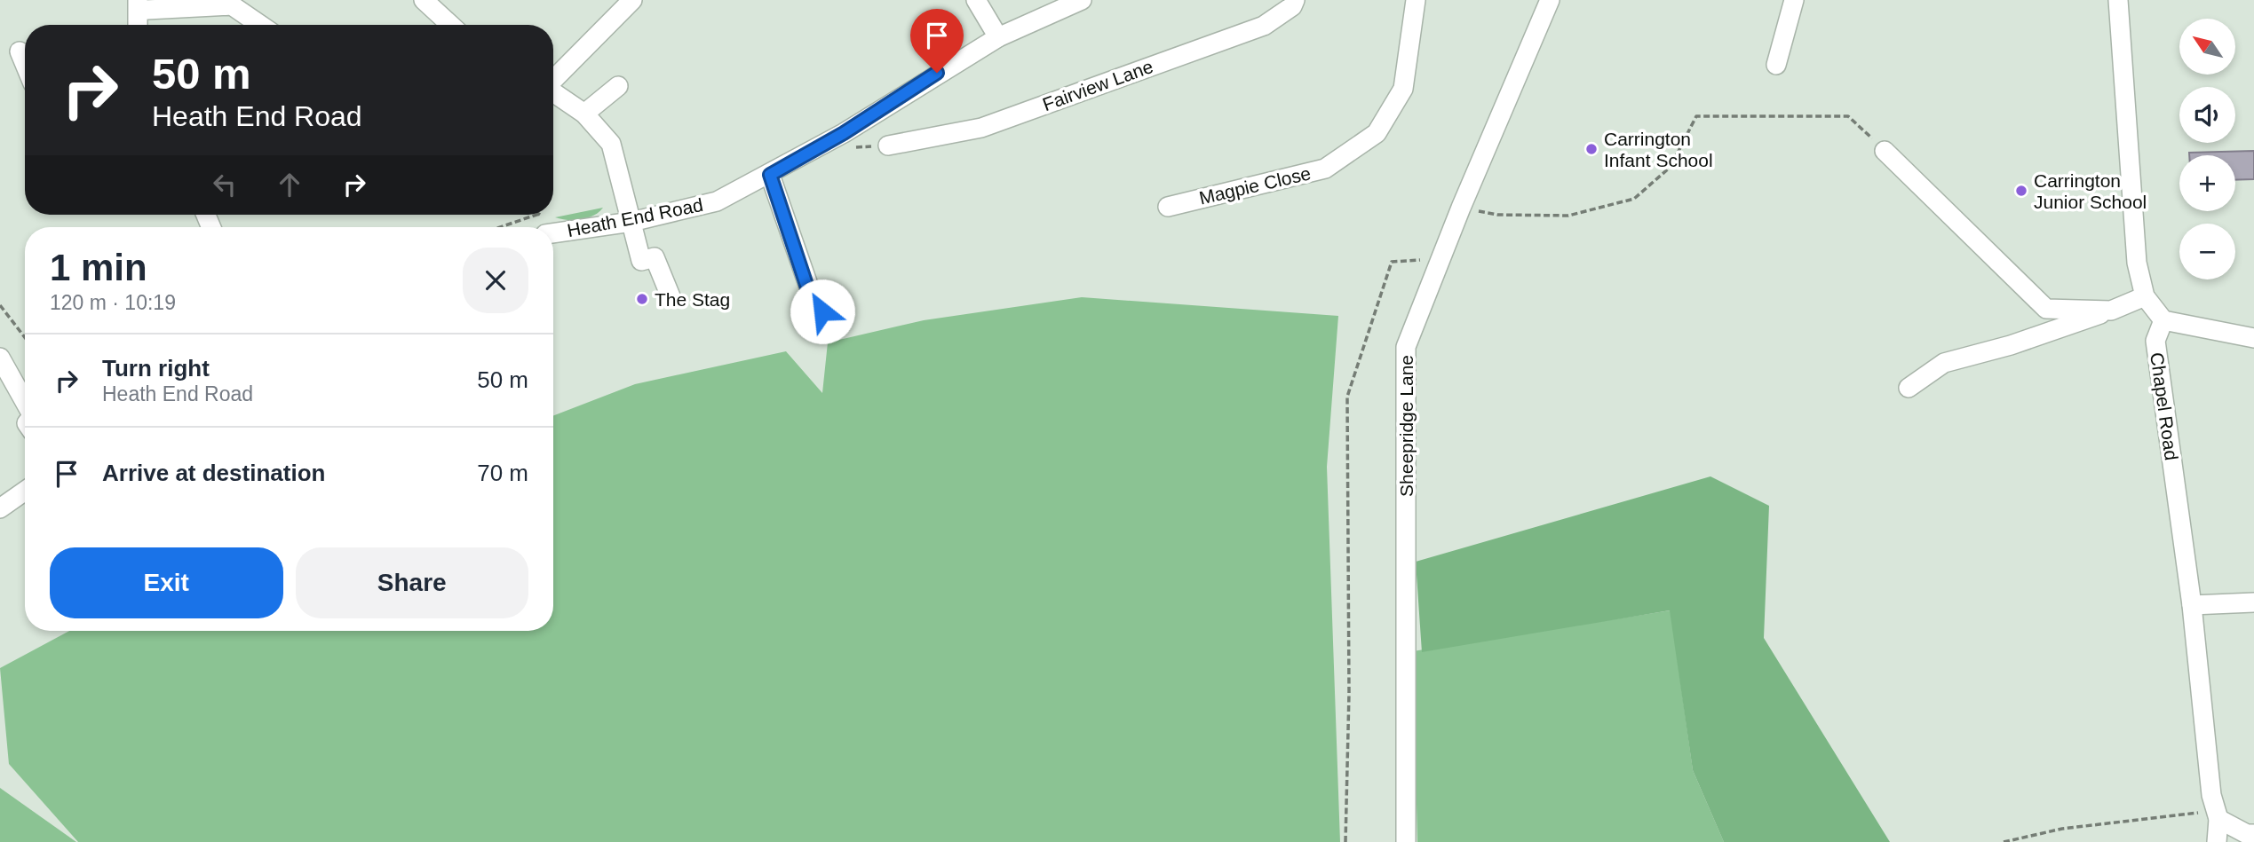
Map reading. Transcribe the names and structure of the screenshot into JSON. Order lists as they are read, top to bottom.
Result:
{
  "streets": {
    "street": [
      "Fairview Lane",
      "Magpie Close",
      "Heath End Road",
      "Chapel Road",
      "Sheepridge Lane"
    ]
  },
  "places": ["Carrington Infant School", "Carrington Junior School", "The Stag"],
  "north": "top left",
  "page": {
    "map_buttons": ["+", "−"],
    "turn": ["50 m", "Heath End Road"],
    "heading": ["1 min", "120 m · 10:19"],
    "list": [
      {
        "name": "Turn right",
        "note": "Heath End Road",
        "value": "50 m"
      },
      {
        "name": "Arrive at destination",
        "value": "70 m"
      }
    ],
    "buttons": ["Exit", "Share"]
  }
}
